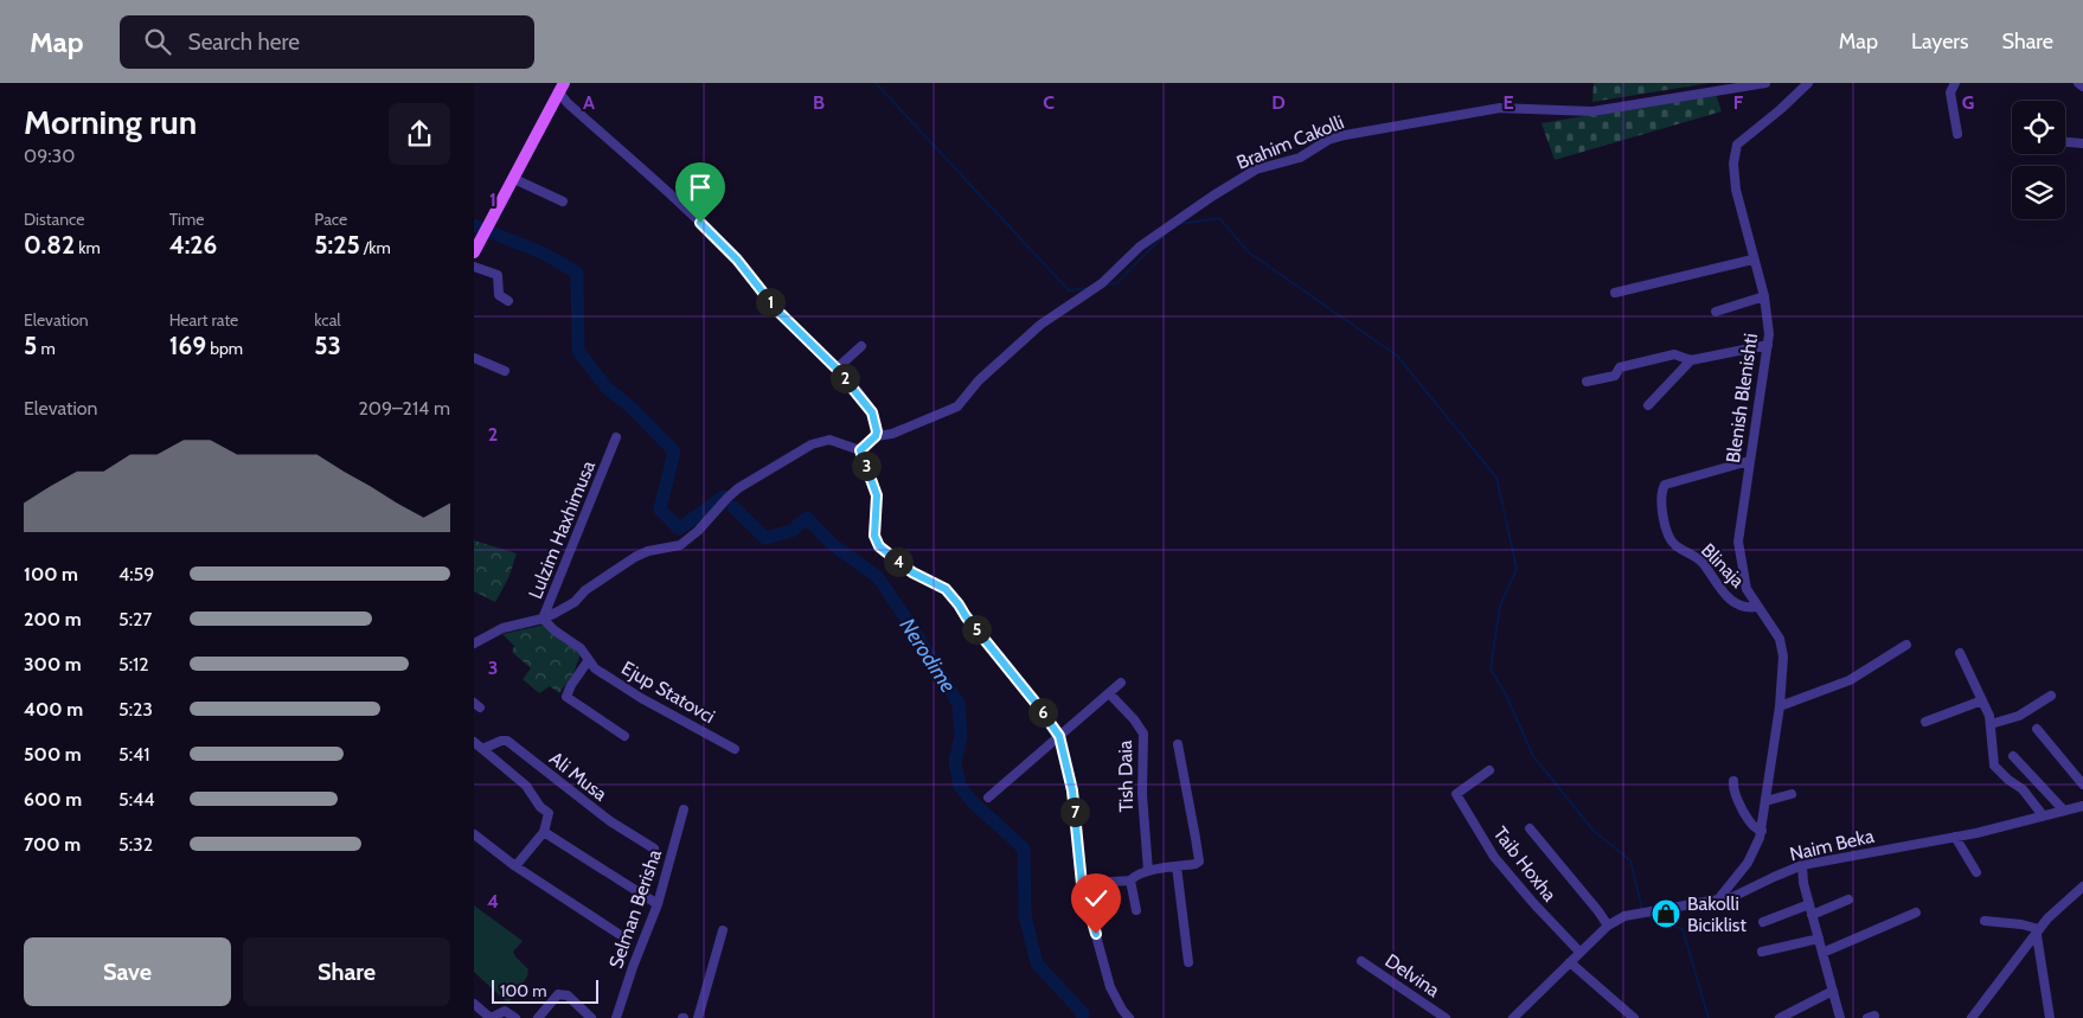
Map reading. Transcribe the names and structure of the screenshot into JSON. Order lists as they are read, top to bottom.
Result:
{
  "streets": {
    "street": [
      "Brahim Cakolli",
      "Blenish Blenishti",
      "Lulzim Haxhimusa",
      "Blinaja",
      "Ejup Statovci",
      "Ali Musa",
      "Tish Daia",
      "Naim Beka",
      "Taib Hoxha",
      "Selman Berisha",
      "Delvina"
    ]
  },
  "crossings": [
    ["Blenish Blenishti", "Blinaja"],
    ["Blenish Blenishti", "Naim Beka"],
    ["Lulzim Haxhimusa", "Ejup Statovci"],
    ["Naim Beka", "Taib Hoxha"]
  ],
  "water": ["Nerodime"],
  "places": {
    "shop": ["Bakolli Biciklist"]
  },
  "scale_bar": "100 m",
  "page": {
    "header": "Map",
    "search": "Search here",
    "nav": ["Map", "Layers", "Share"],
    "heading": ["Morning run", "09:30"],
    "stats": [
      ["Distance", "0.82 km"],
      ["Time", "4:26"],
      ["Pace", "5:25 /km"],
      ["Elevation", "5 m"],
      ["Heart rate", "169 bpm"],
      ["kcal", "53"]
    ],
    "pins": [
      "1",
      "2",
      "3",
      "4",
      "5",
      "6",
      "7"
    ],
    "chart": ["Elevation", "209–214 m"],
    "list": [
      {
        "name": "100 m",
        "note": "4:59"
      },
      {
        "name": "200 m",
        "note": "5:27"
      },
      {
        "name": "300 m",
        "note": "5:12"
      },
      {
        "name": "400 m",
        "note": "5:23"
      },
      {
        "name": "500 m",
        "note": "5:41"
      },
      {
        "name": "600 m",
        "note": "5:44"
      },
      {
        "name": "700 m",
        "note": "5:32"
      }
    ],
    "buttons": ["Save", "Share"],
    "scale": "100 m"
  },
  "grid": {
    "columns": [
      "A",
      "B",
      "C",
      "D",
      "E",
      "F",
      "G"
    ],
    "rows": [
      "1",
      "2",
      "3",
      "4"
    ]
  }
}
